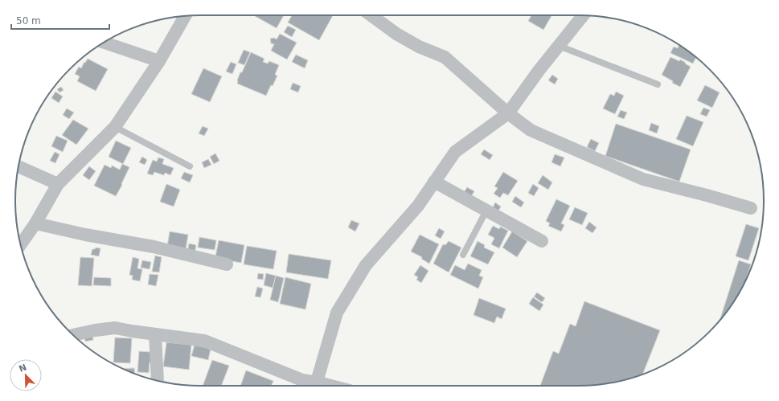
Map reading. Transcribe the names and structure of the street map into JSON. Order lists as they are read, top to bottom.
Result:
{
  "scale_bar": "50 m",
  "north": "top left"
}
